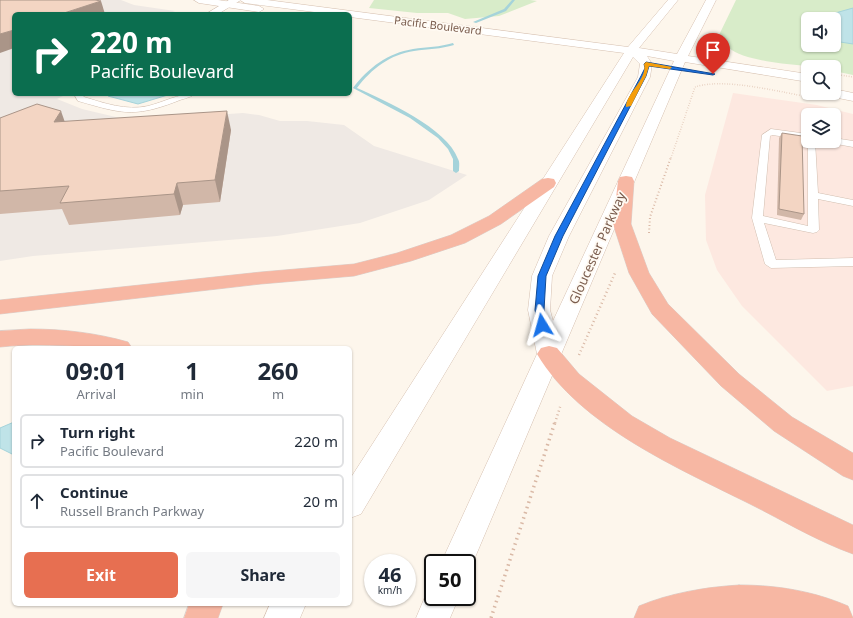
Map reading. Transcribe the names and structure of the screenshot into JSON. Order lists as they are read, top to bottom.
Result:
{
  "streets": {
    "main road": ["Pacific Boulevard", "Gloucester Parkway"]
  },
  "crossings": [
    ["Pacific Boulevard", "Gloucester Parkway"]
  ],
  "page": {
    "turn": ["220 m", "Pacific Boulevard"],
    "eta": [
      "09:01",
      "Arrival",
      "1",
      "min",
      "260",
      "m"
    ],
    "list": [
      {
        "name": "Turn right",
        "note": "Pacific Boulevard",
        "value": "220 m"
      },
      {
        "name": "Continue",
        "note": "Russell Branch Parkway",
        "value": "20 m"
      }
    ],
    "buttons": ["Exit", "Share"],
    "speed": "46 km/h",
    "limit": "50"
  }
}
